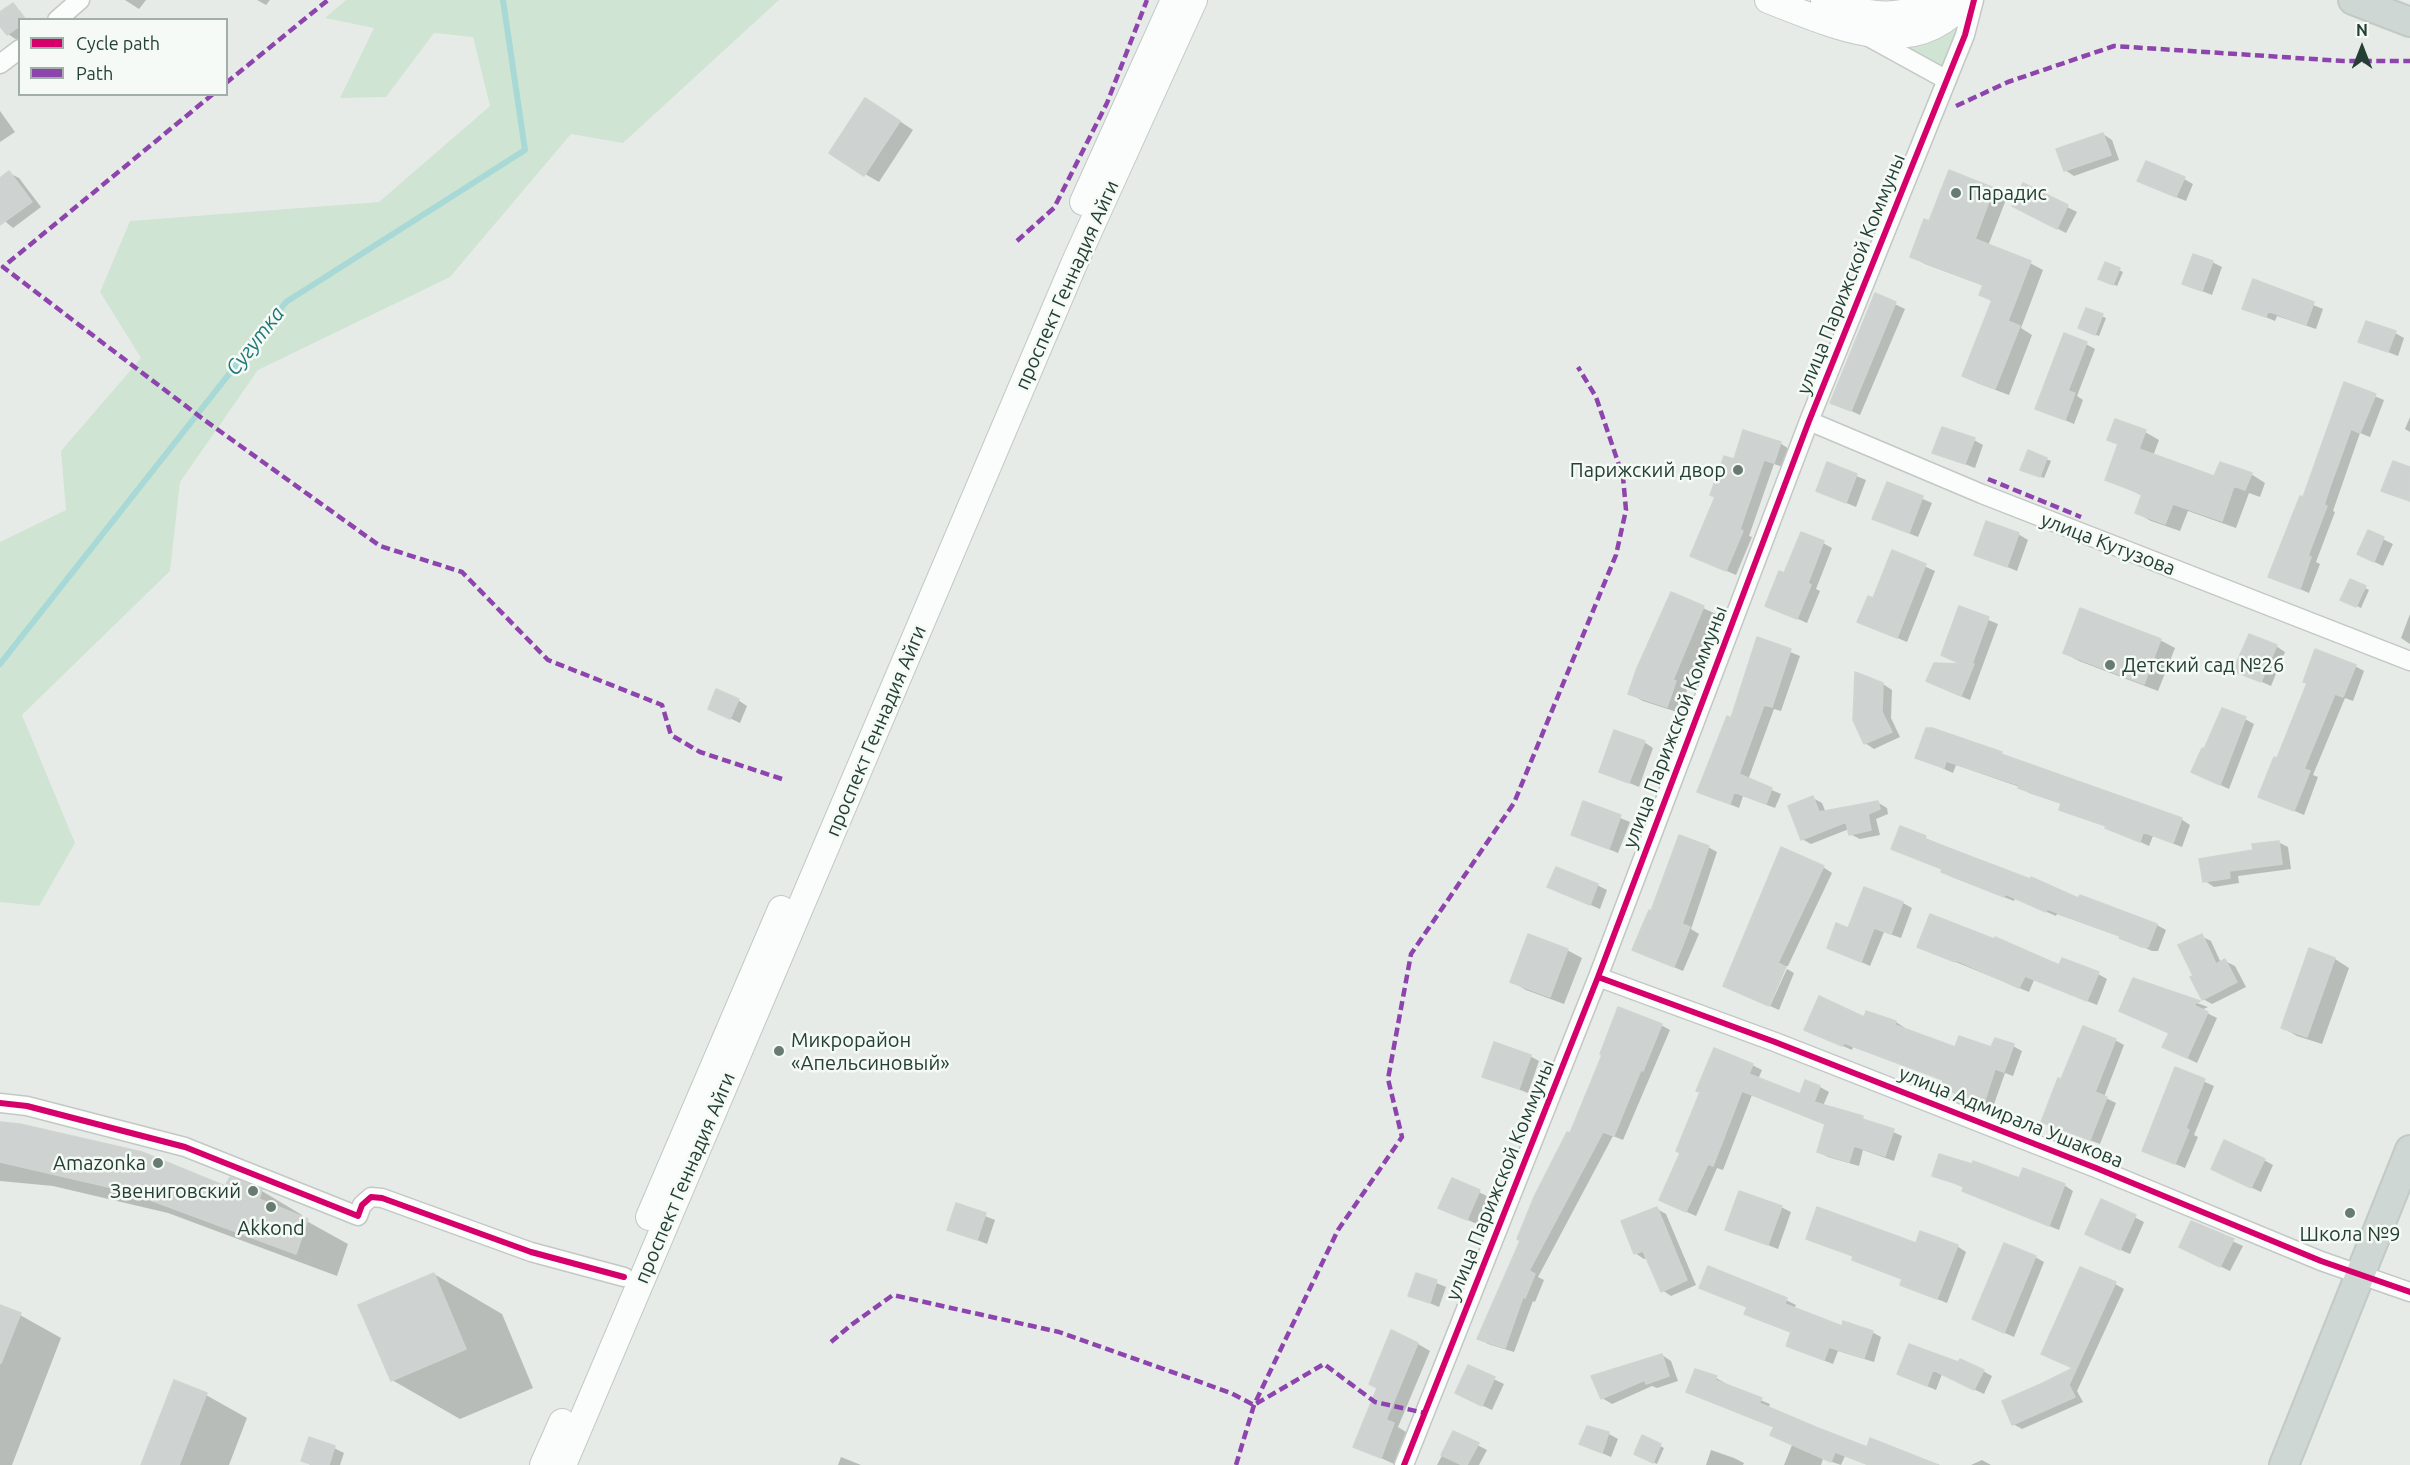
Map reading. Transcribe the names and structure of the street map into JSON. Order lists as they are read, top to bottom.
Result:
{
  "streets": {
    "main road": ["проспект Геннадия Айги"],
    "street": ["улица Парижской Коммуны", "улица Кутузова", "улица Адмирала Ушакова"]
  },
  "crossings": [
    ["улица Парижской Коммуны", "улица Кутузова"],
    ["улица Парижской Коммуны", "улица Адмирала Ушакова"]
  ],
  "water": ["Сугутка"],
  "places": [
    "Парадис",
    "Парижский двор",
    "Детский сад №26",
    "Микрорайон «Апельсиновый»",
    "Amazonka",
    "Звениговский",
    "Akkond",
    "Школа №9"
  ],
  "legend": ["Cycle path", "Path"],
  "north": "top"
}
